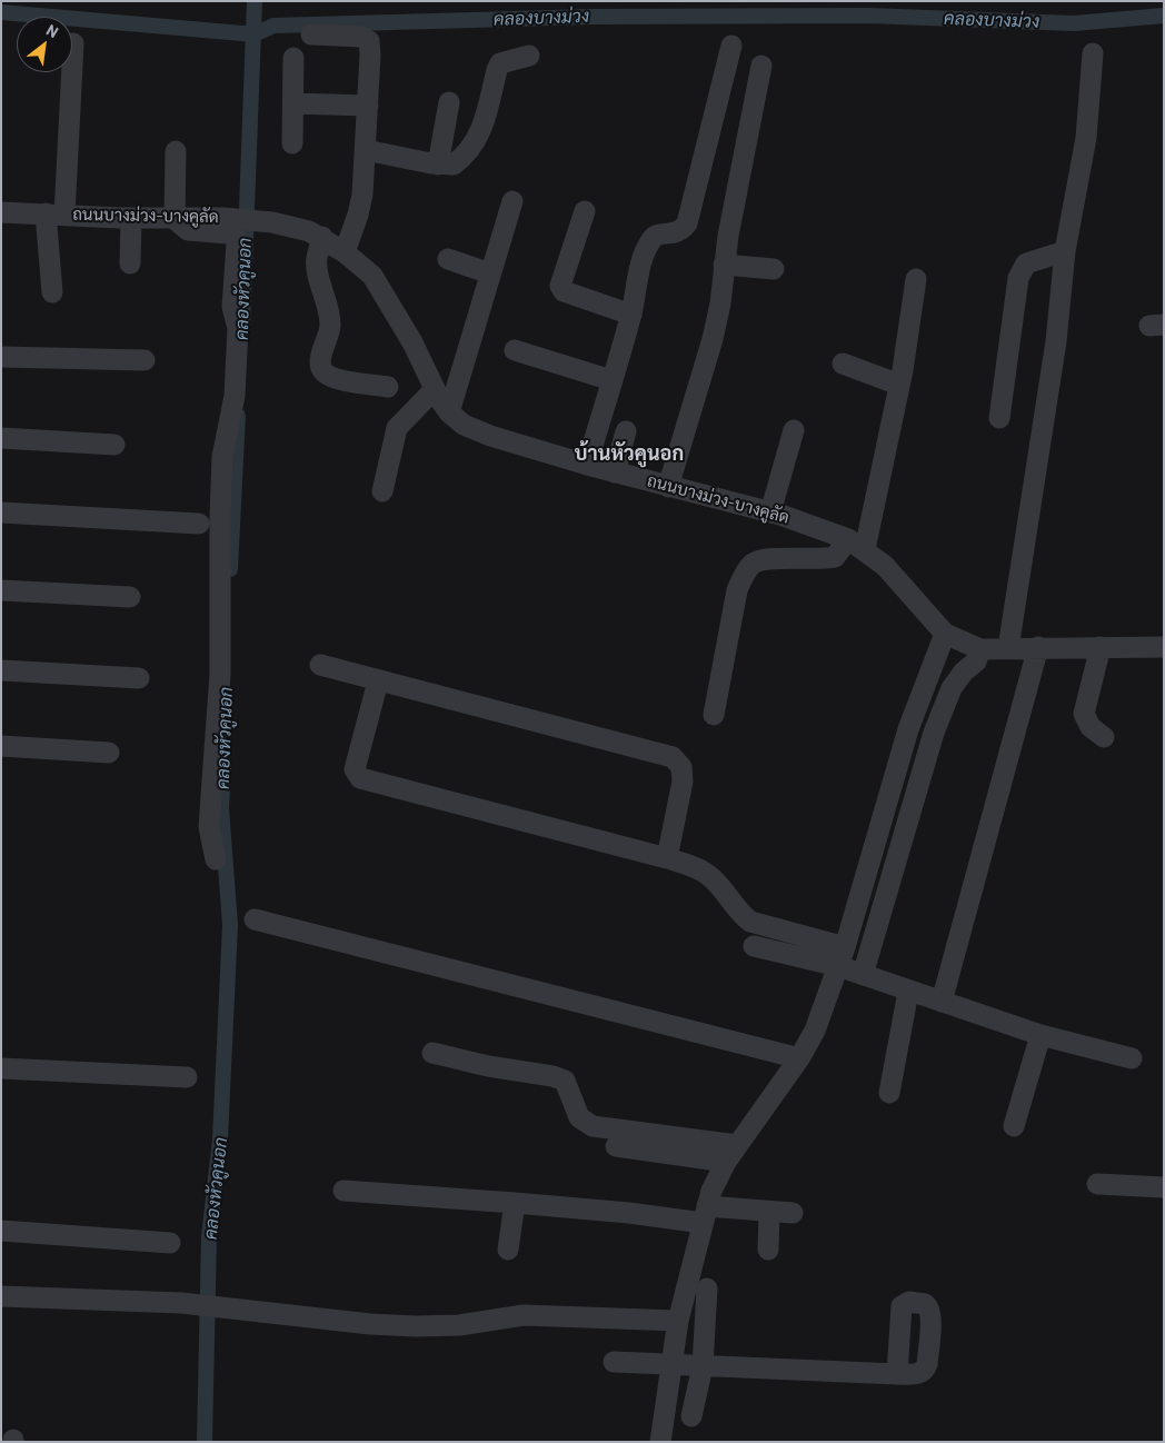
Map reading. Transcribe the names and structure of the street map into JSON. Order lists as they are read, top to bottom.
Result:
{
  "streets": {
    "street": ["ถนนบางม่วง-บางคูลัด"]
  },
  "districts": ["บ้านหัวคูนอก"],
  "water": ["คลองบางม่วง", "คลองหัวคูนอก"],
  "north": "top right"
}
